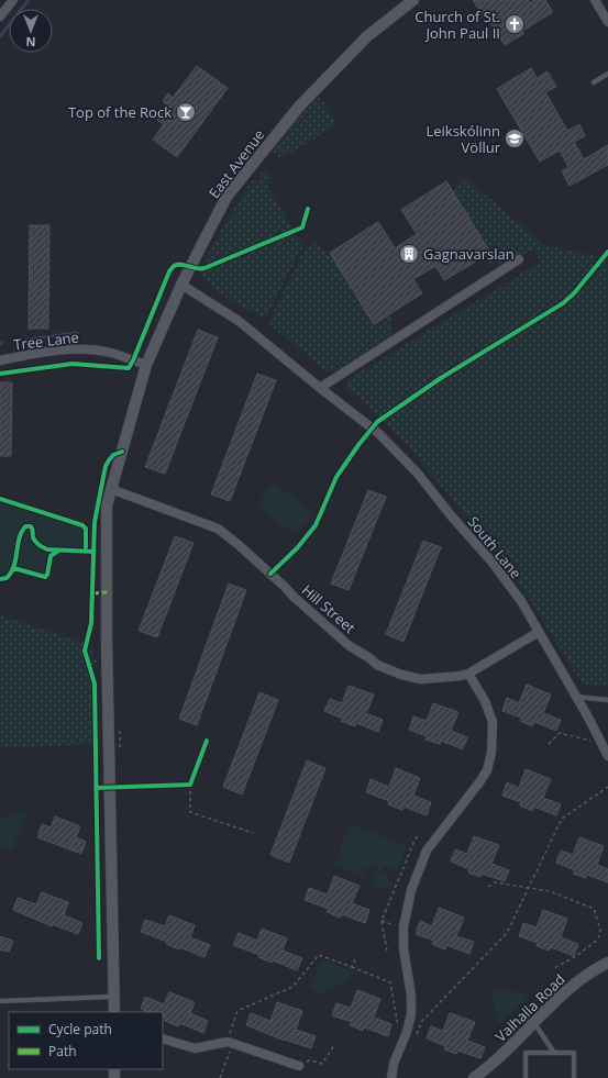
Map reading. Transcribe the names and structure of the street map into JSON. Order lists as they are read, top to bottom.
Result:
{
  "streets": {
    "street": [
      "East Avenue",
      "Tree Lane",
      "South Lane",
      "Hill Street",
      "Valhalla Road"
    ]
  },
  "crossings": [
    ["East Avenue", "Tree Lane"],
    ["East Avenue", "South Lane"],
    ["East Avenue", "Hill Street"],
    ["South Lane", "Hill Street"]
  ],
  "places": {
    "church": ["Church of St. John Paul II"],
    "bar": ["Top of the Rock"],
    "school or university": ["Leikskólinn Völlur"],
    "building": ["Gagnavarslan"]
  },
  "legend": ["Cycle path", "Path"],
  "north": "bottom"
}
